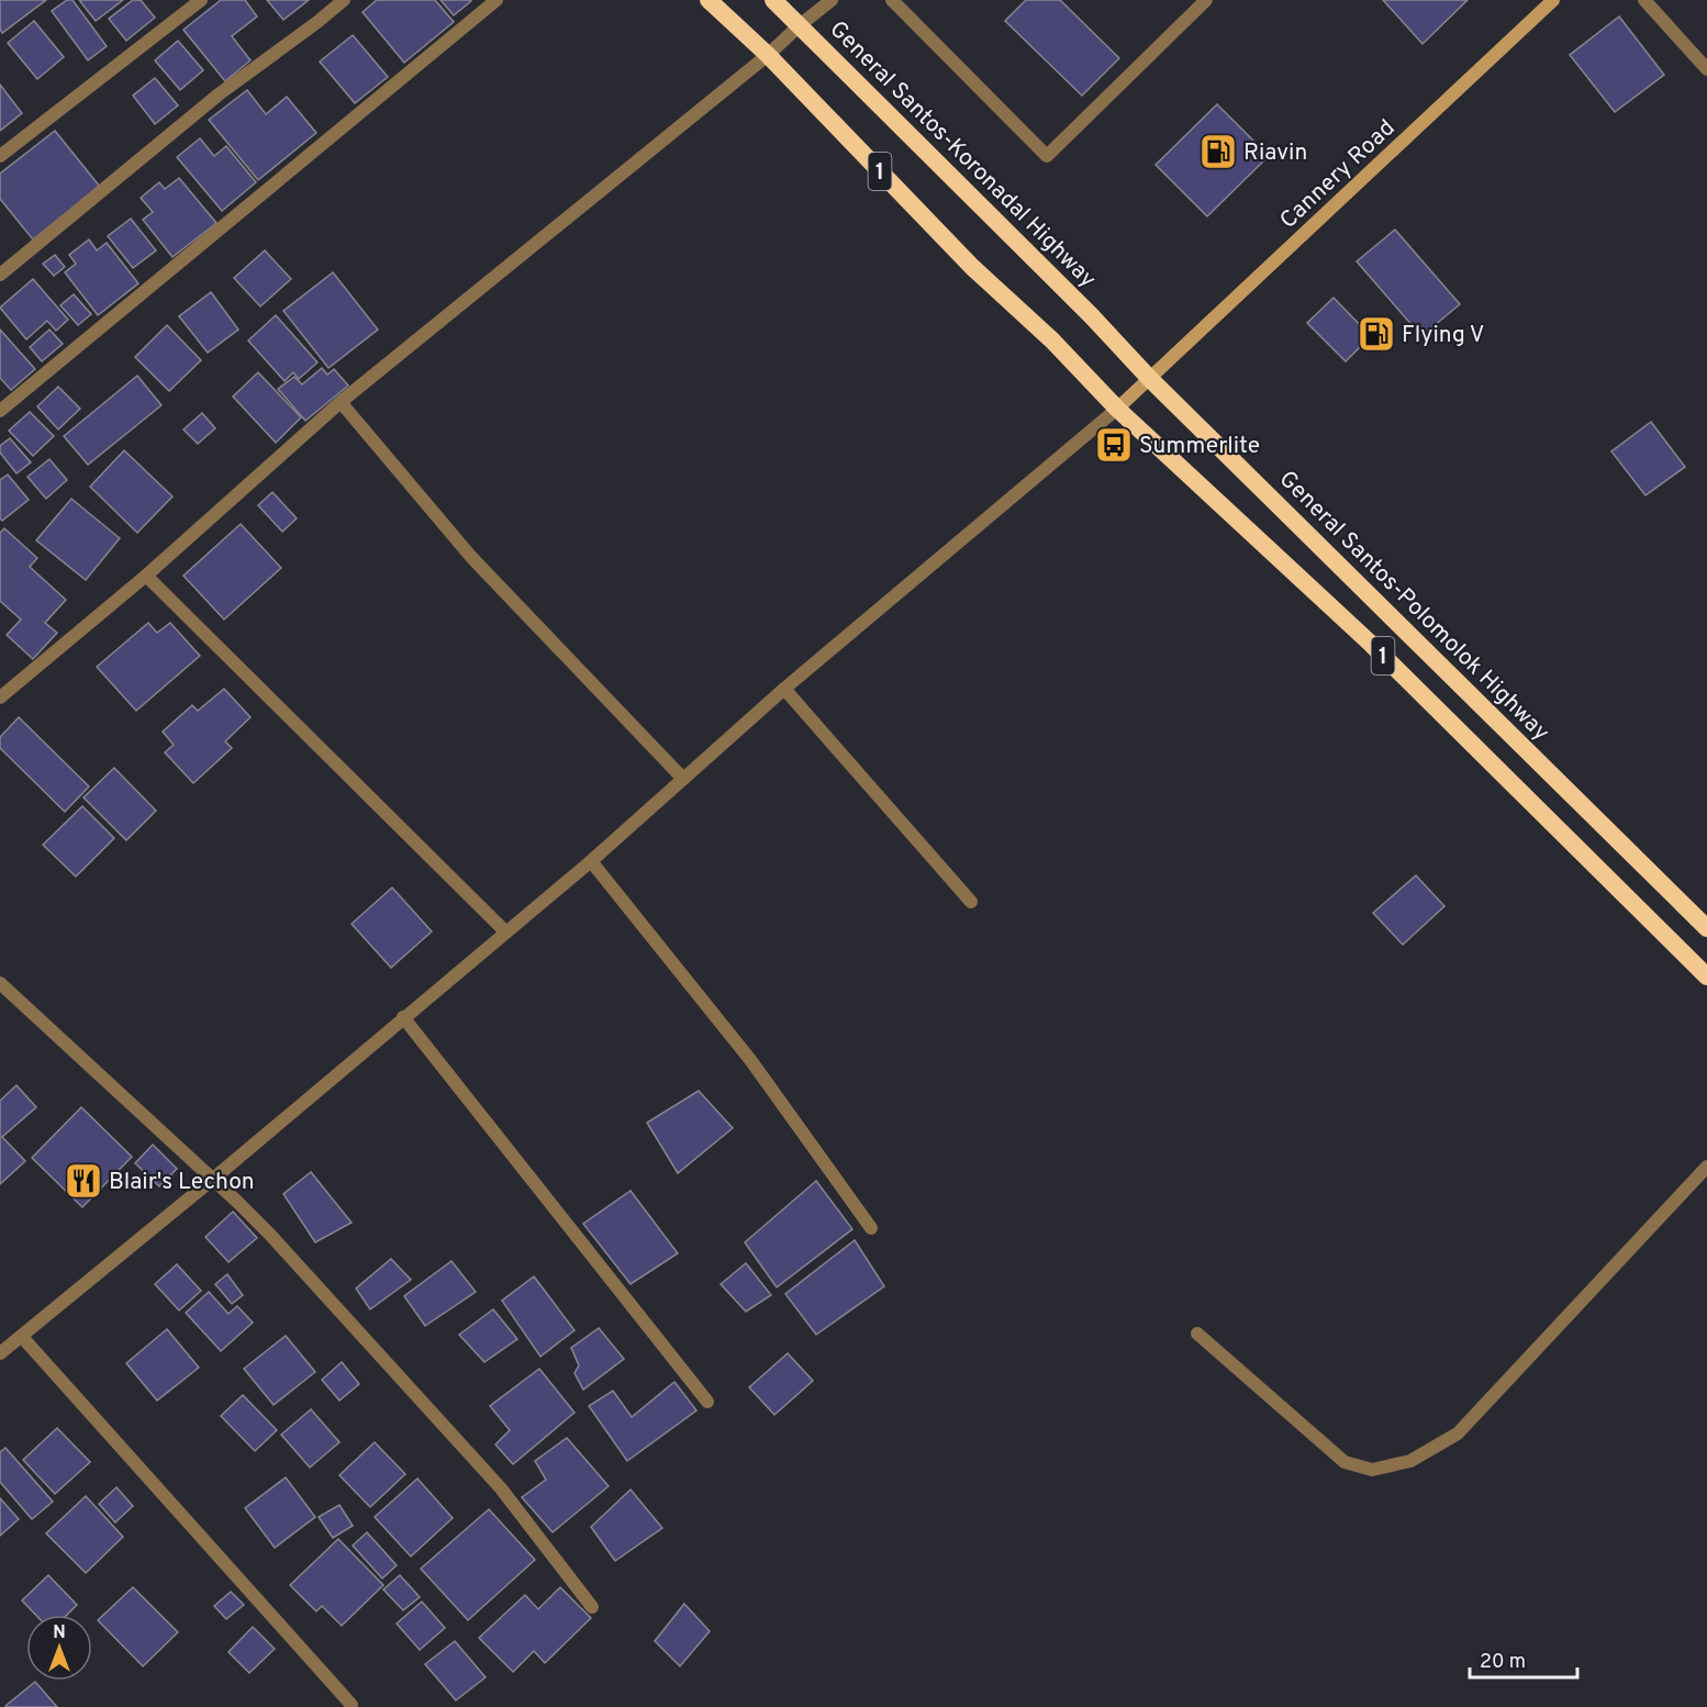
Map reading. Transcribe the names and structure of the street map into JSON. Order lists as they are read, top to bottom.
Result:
{
  "streets": {
    "highway": ["General Santos-Koronadal Highway", "1", "General Santos-Polomolok Highway"],
    "main road": ["Cannery Road"]
  },
  "crossings": [
    ["General Santos-Koronadal Highway", "General Santos-Polomolok Highway"],
    ["1", "Cannery Road"],
    ["Cannery Road", "General Santos-Polomolok Highway"]
  ],
  "places": {
    "fuel station": ["Riavin", "Flying V"],
    "bus stop": ["Summerlite"],
    "restaurant": ["Blair's Lechon"]
  },
  "scale_bar": "20 m",
  "north": "top"
}
